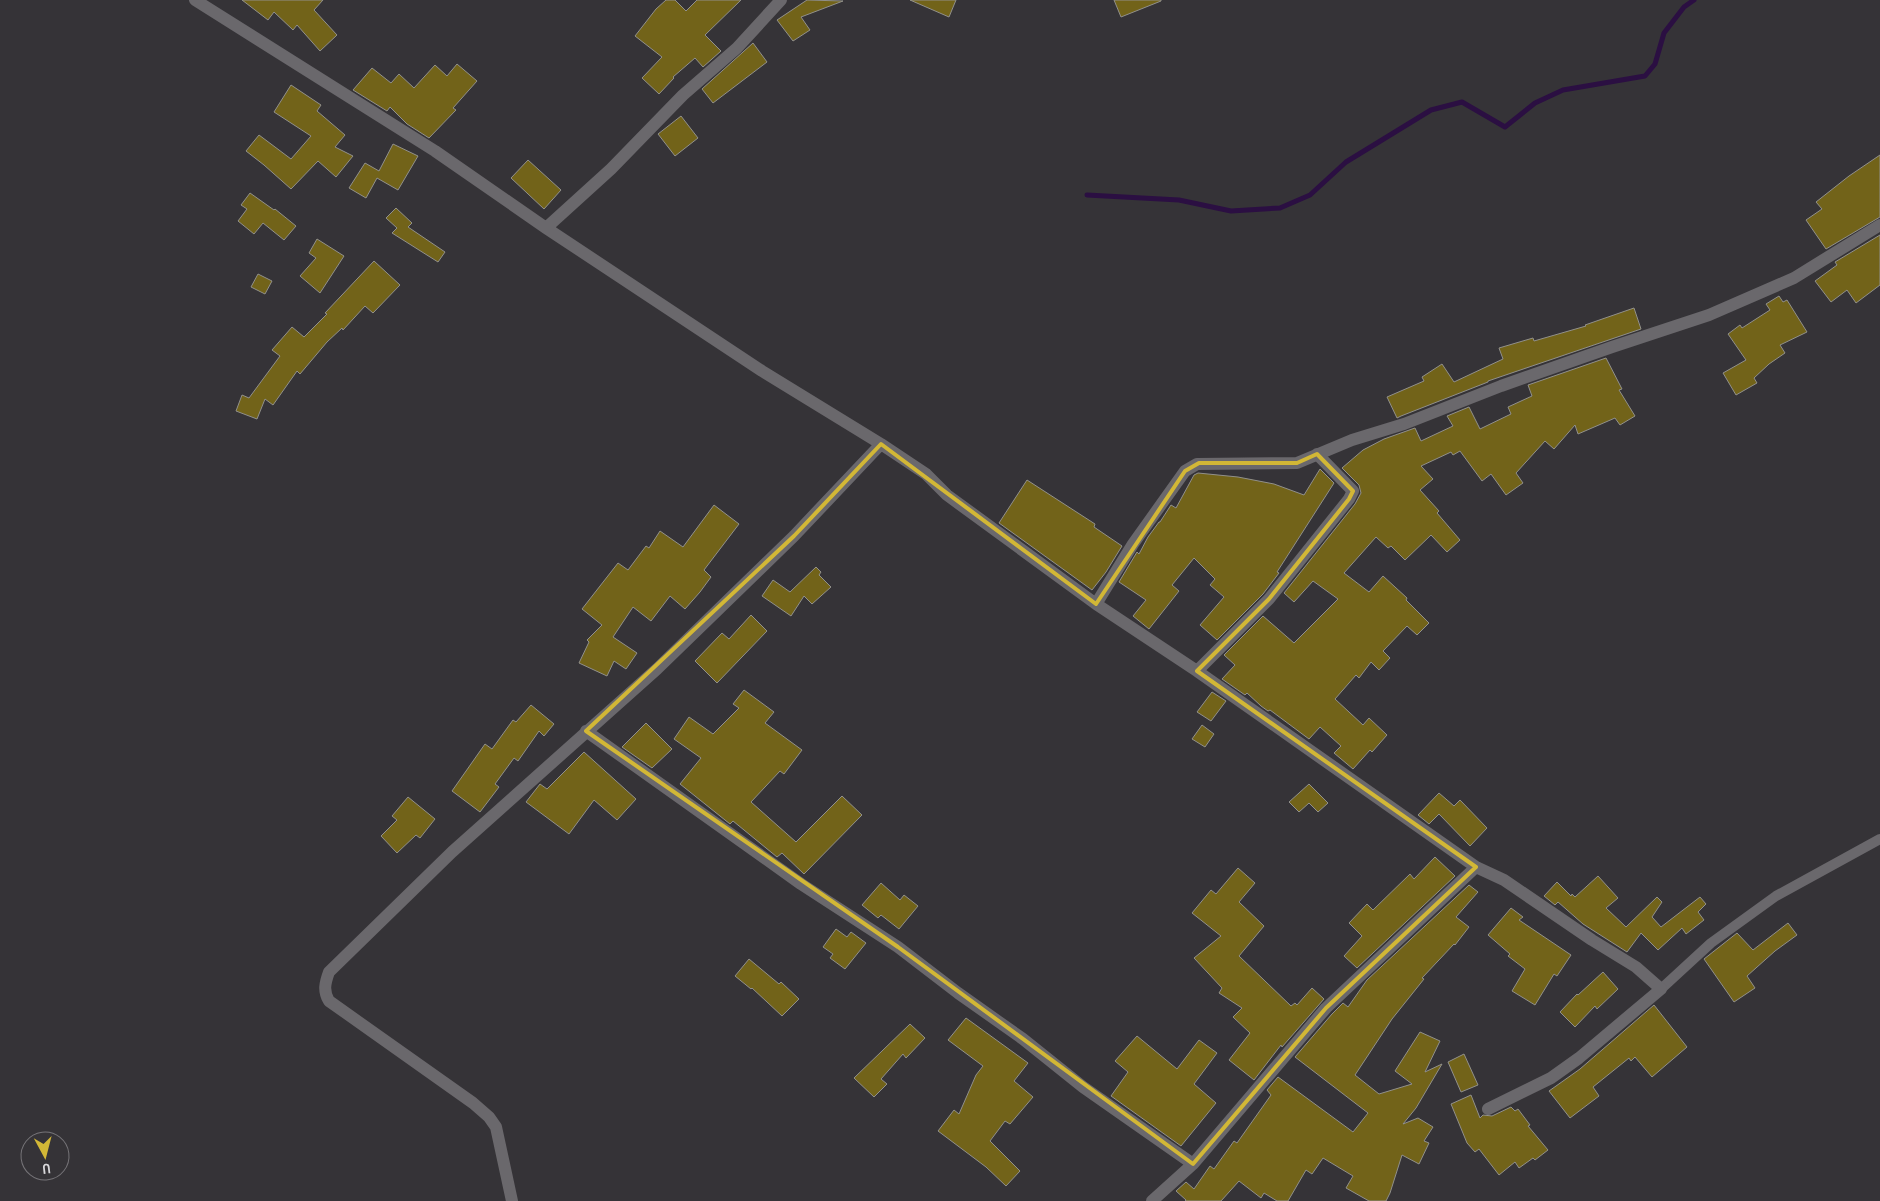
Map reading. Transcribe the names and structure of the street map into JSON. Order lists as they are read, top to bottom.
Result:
{
  "north": "bottom"
}
